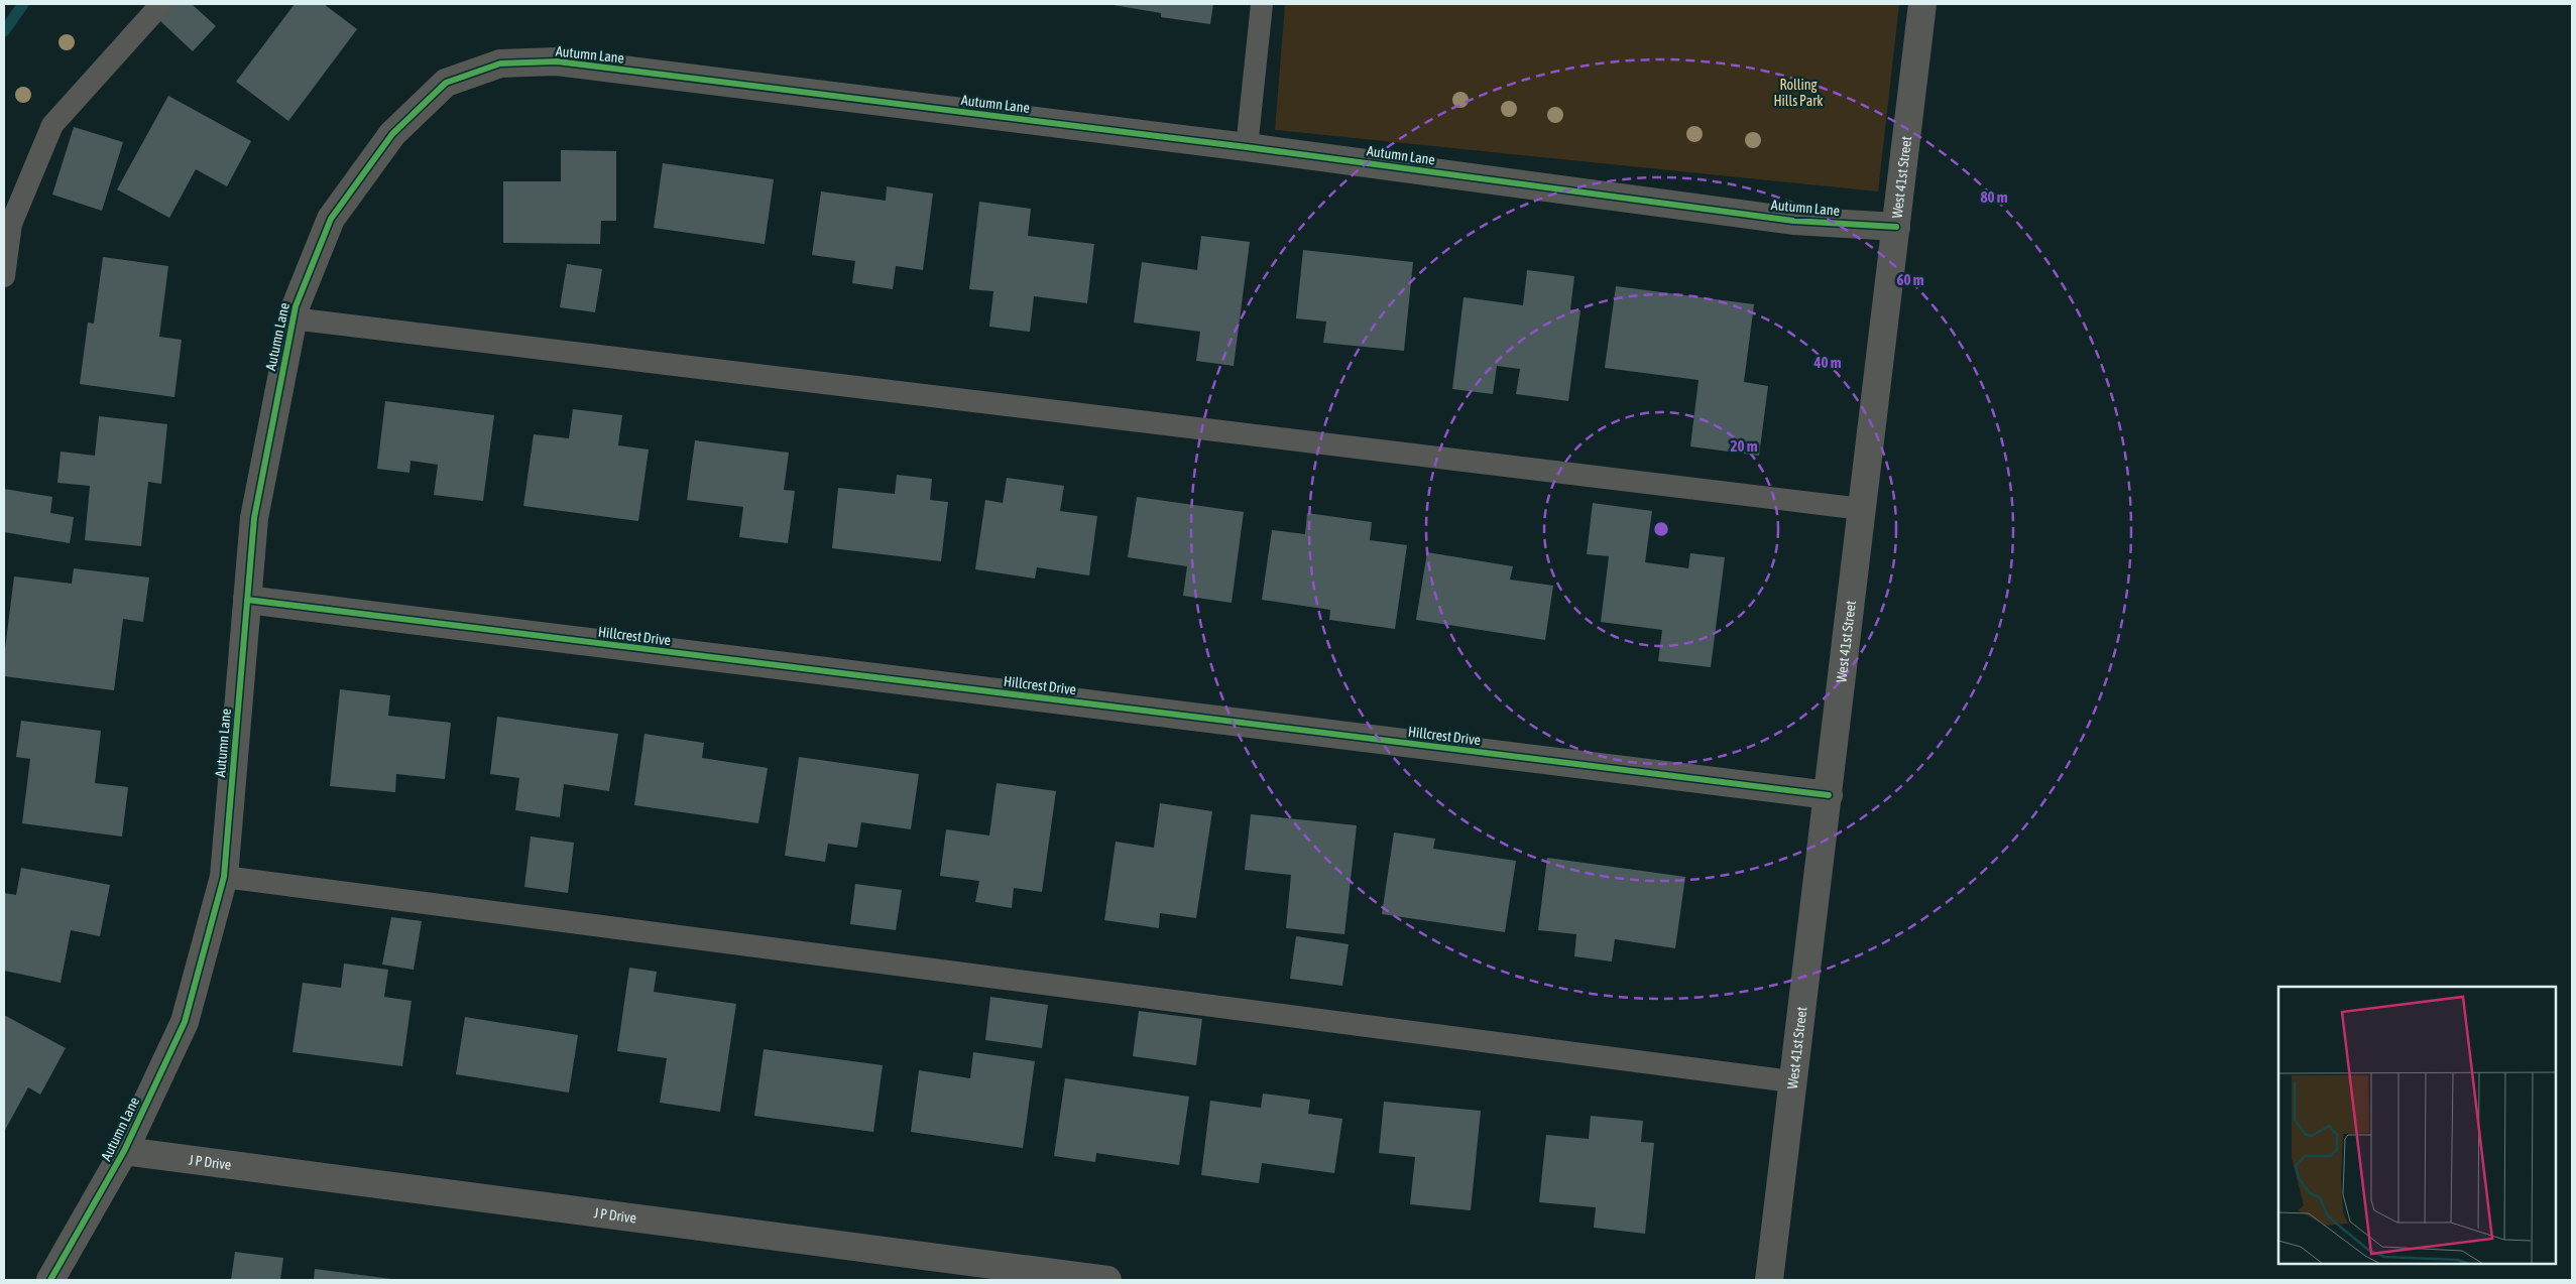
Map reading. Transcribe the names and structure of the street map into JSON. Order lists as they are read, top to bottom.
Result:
{
  "streets": {
    "street": [
      "Autumn Lane",
      "West 41st Street",
      "Hillcrest Drive",
      "J P Drive"
    ]
  },
  "crossings": [
    ["Autumn Lane", "West 41st Street"],
    ["Autumn Lane", "Hillcrest Drive"],
    ["Autumn Lane", "J P Drive"],
    ["West 41st Street", "Hillcrest Drive"]
  ],
  "parks": ["Rolling Hills Park"],
  "rings": [
    "80 m",
    "60 m",
    "40 m",
    "20 m"
  ]
}
